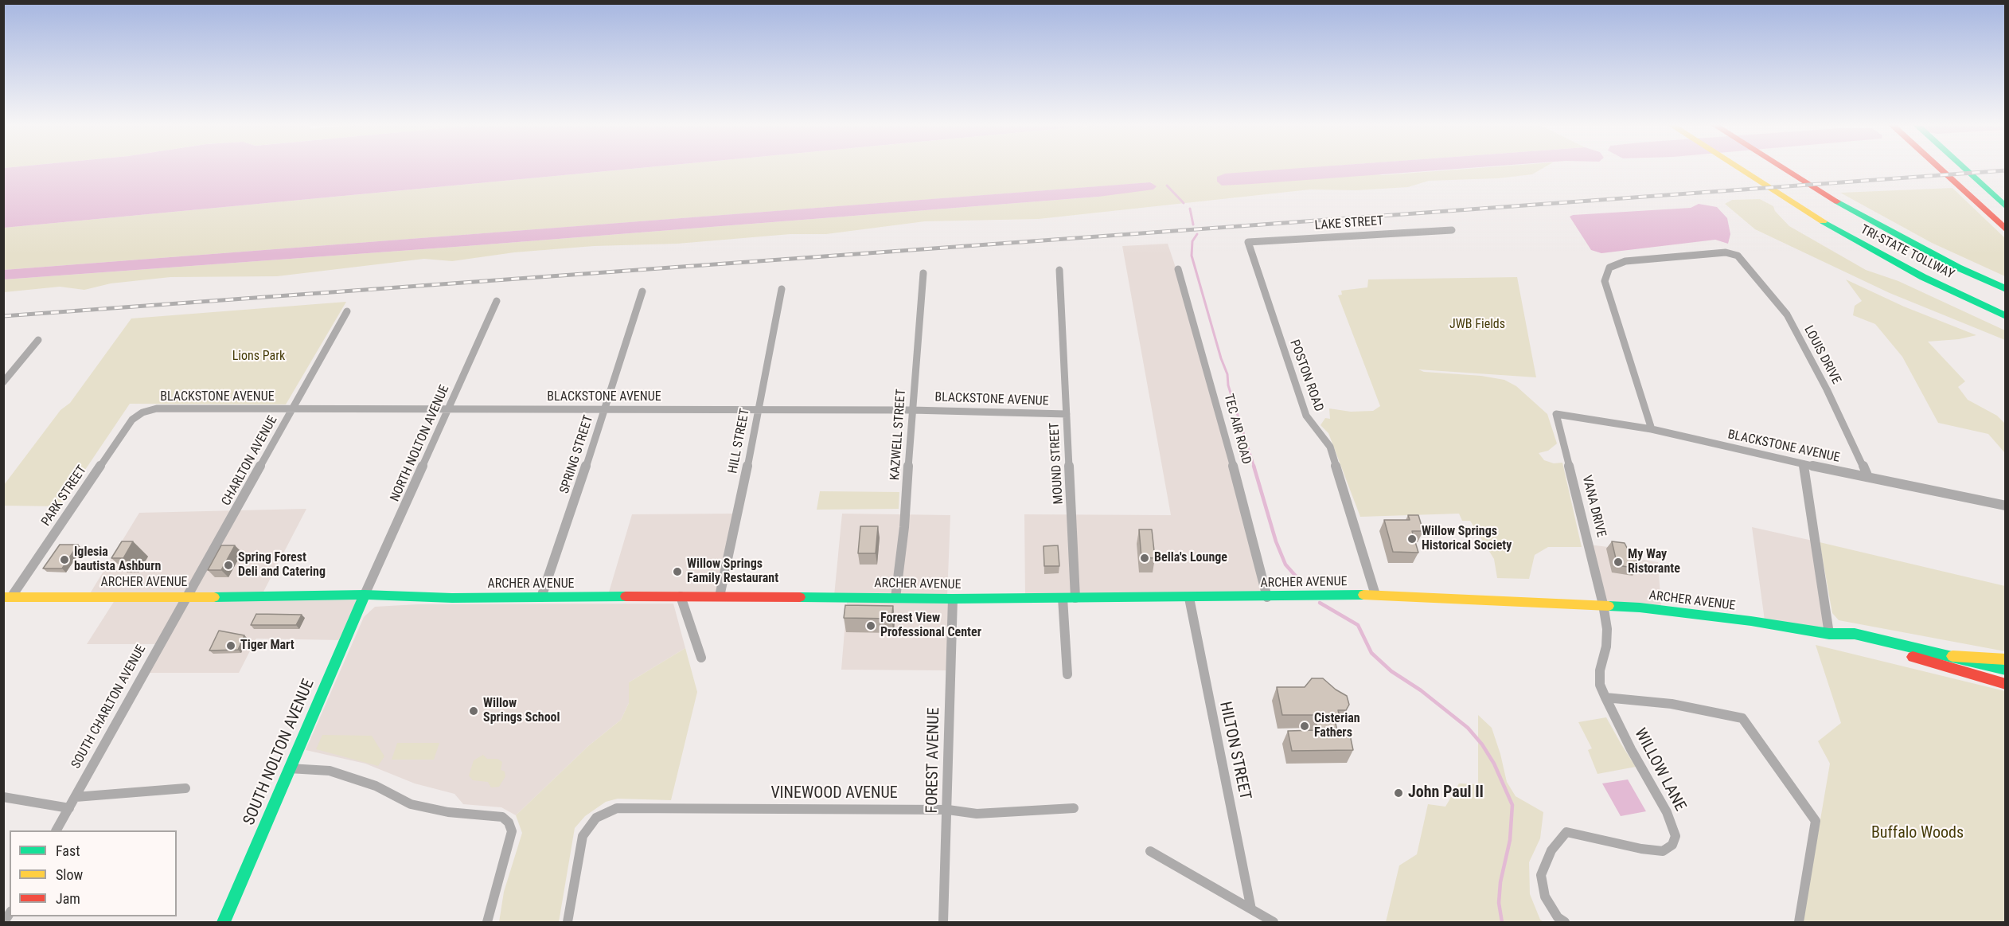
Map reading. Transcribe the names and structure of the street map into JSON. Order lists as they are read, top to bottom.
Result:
{
  "streets": {
    "main road": ["TRI-STATE TOLLWAY", "ARCHER AVENUE", "SOUTH NOLTON AVENUE"],
    "street": [
      "LAKE STREET",
      "LOUIS DRIVE",
      "POSTON ROAD",
      "BLACKSTONE AVENUE",
      "TEC AIR ROAD",
      "KAZWELL STREET",
      "HILL STREET",
      "NORTH NOLTON AVENUE",
      "SPRING STREET",
      "CHARLTON AVENUE",
      "MOUND STREET",
      "PARK STREET",
      "VANA DRIVE",
      "SOUTH CHARLTON AVENUE",
      "HILTON STREET",
      "FOREST AVENUE",
      "WILLOW LANE",
      "VINEWOOD AVENUE"
    ]
  },
  "crossings": [
    ["LAKE STREET", "POSTON ROAD"],
    ["LOUIS DRIVE", "BLACKSTONE AVENUE"],
    ["POSTON ROAD", "ARCHER AVENUE"],
    ["BLACKSTONE AVENUE", "KAZWELL STREET"],
    ["BLACKSTONE AVENUE", "HILL STREET"],
    ["BLACKSTONE AVENUE", "NORTH NOLTON AVENUE"],
    ["BLACKSTONE AVENUE", "SPRING STREET"],
    ["BLACKSTONE AVENUE", "CHARLTON AVENUE"],
    ["BLACKSTONE AVENUE", "MOUND STREET"],
    ["BLACKSTONE AVENUE", "PARK STREET"],
    ["BLACKSTONE AVENUE", "VANA DRIVE"],
    ["TEC AIR ROAD", "ARCHER AVENUE"],
    ["KAZWELL STREET", "ARCHER AVENUE"],
    ["HILL STREET", "ARCHER AVENUE"],
    ["NORTH NOLTON AVENUE", "ARCHER AVENUE"],
    ["NORTH NOLTON AVENUE", "SOUTH NOLTON AVENUE"],
    ["SPRING STREET", "ARCHER AVENUE"],
    ["CHARLTON AVENUE", "ARCHER AVENUE"],
    ["CHARLTON AVENUE", "SOUTH CHARLTON AVENUE"],
    ["MOUND STREET", "ARCHER AVENUE"],
    ["PARK STREET", "ARCHER AVENUE"],
    ["VANA DRIVE", "ARCHER AVENUE"],
    ["VANA DRIVE", "WILLOW LANE"],
    ["ARCHER AVENUE", "SOUTH CHARLTON AVENUE"],
    ["ARCHER AVENUE", "HILTON STREET"],
    ["ARCHER AVENUE", "SOUTH NOLTON AVENUE"],
    ["ARCHER AVENUE", "FOREST AVENUE"],
    ["ARCHER AVENUE", "WILLOW LANE"],
    ["FOREST AVENUE", "VINEWOOD AVENUE"]
  ],
  "parks": ["JWB Fields", "Lions Park", "Buffalo Woods"],
  "places": [
    "Willow Springs Historical Society",
    "Bella's Lounge",
    "Iglesia bautista Ashburn",
    "My Way Ristorante",
    "Spring Forest Deli and Catering",
    "Willow Springs Family Restaurant",
    "Forest View Professional Center",
    "Tiger Mart",
    "Willow Springs School",
    "Cisterian Fathers",
    "John Paul II"
  ],
  "legend": ["Fast", "Slow", "Jam"]
}
